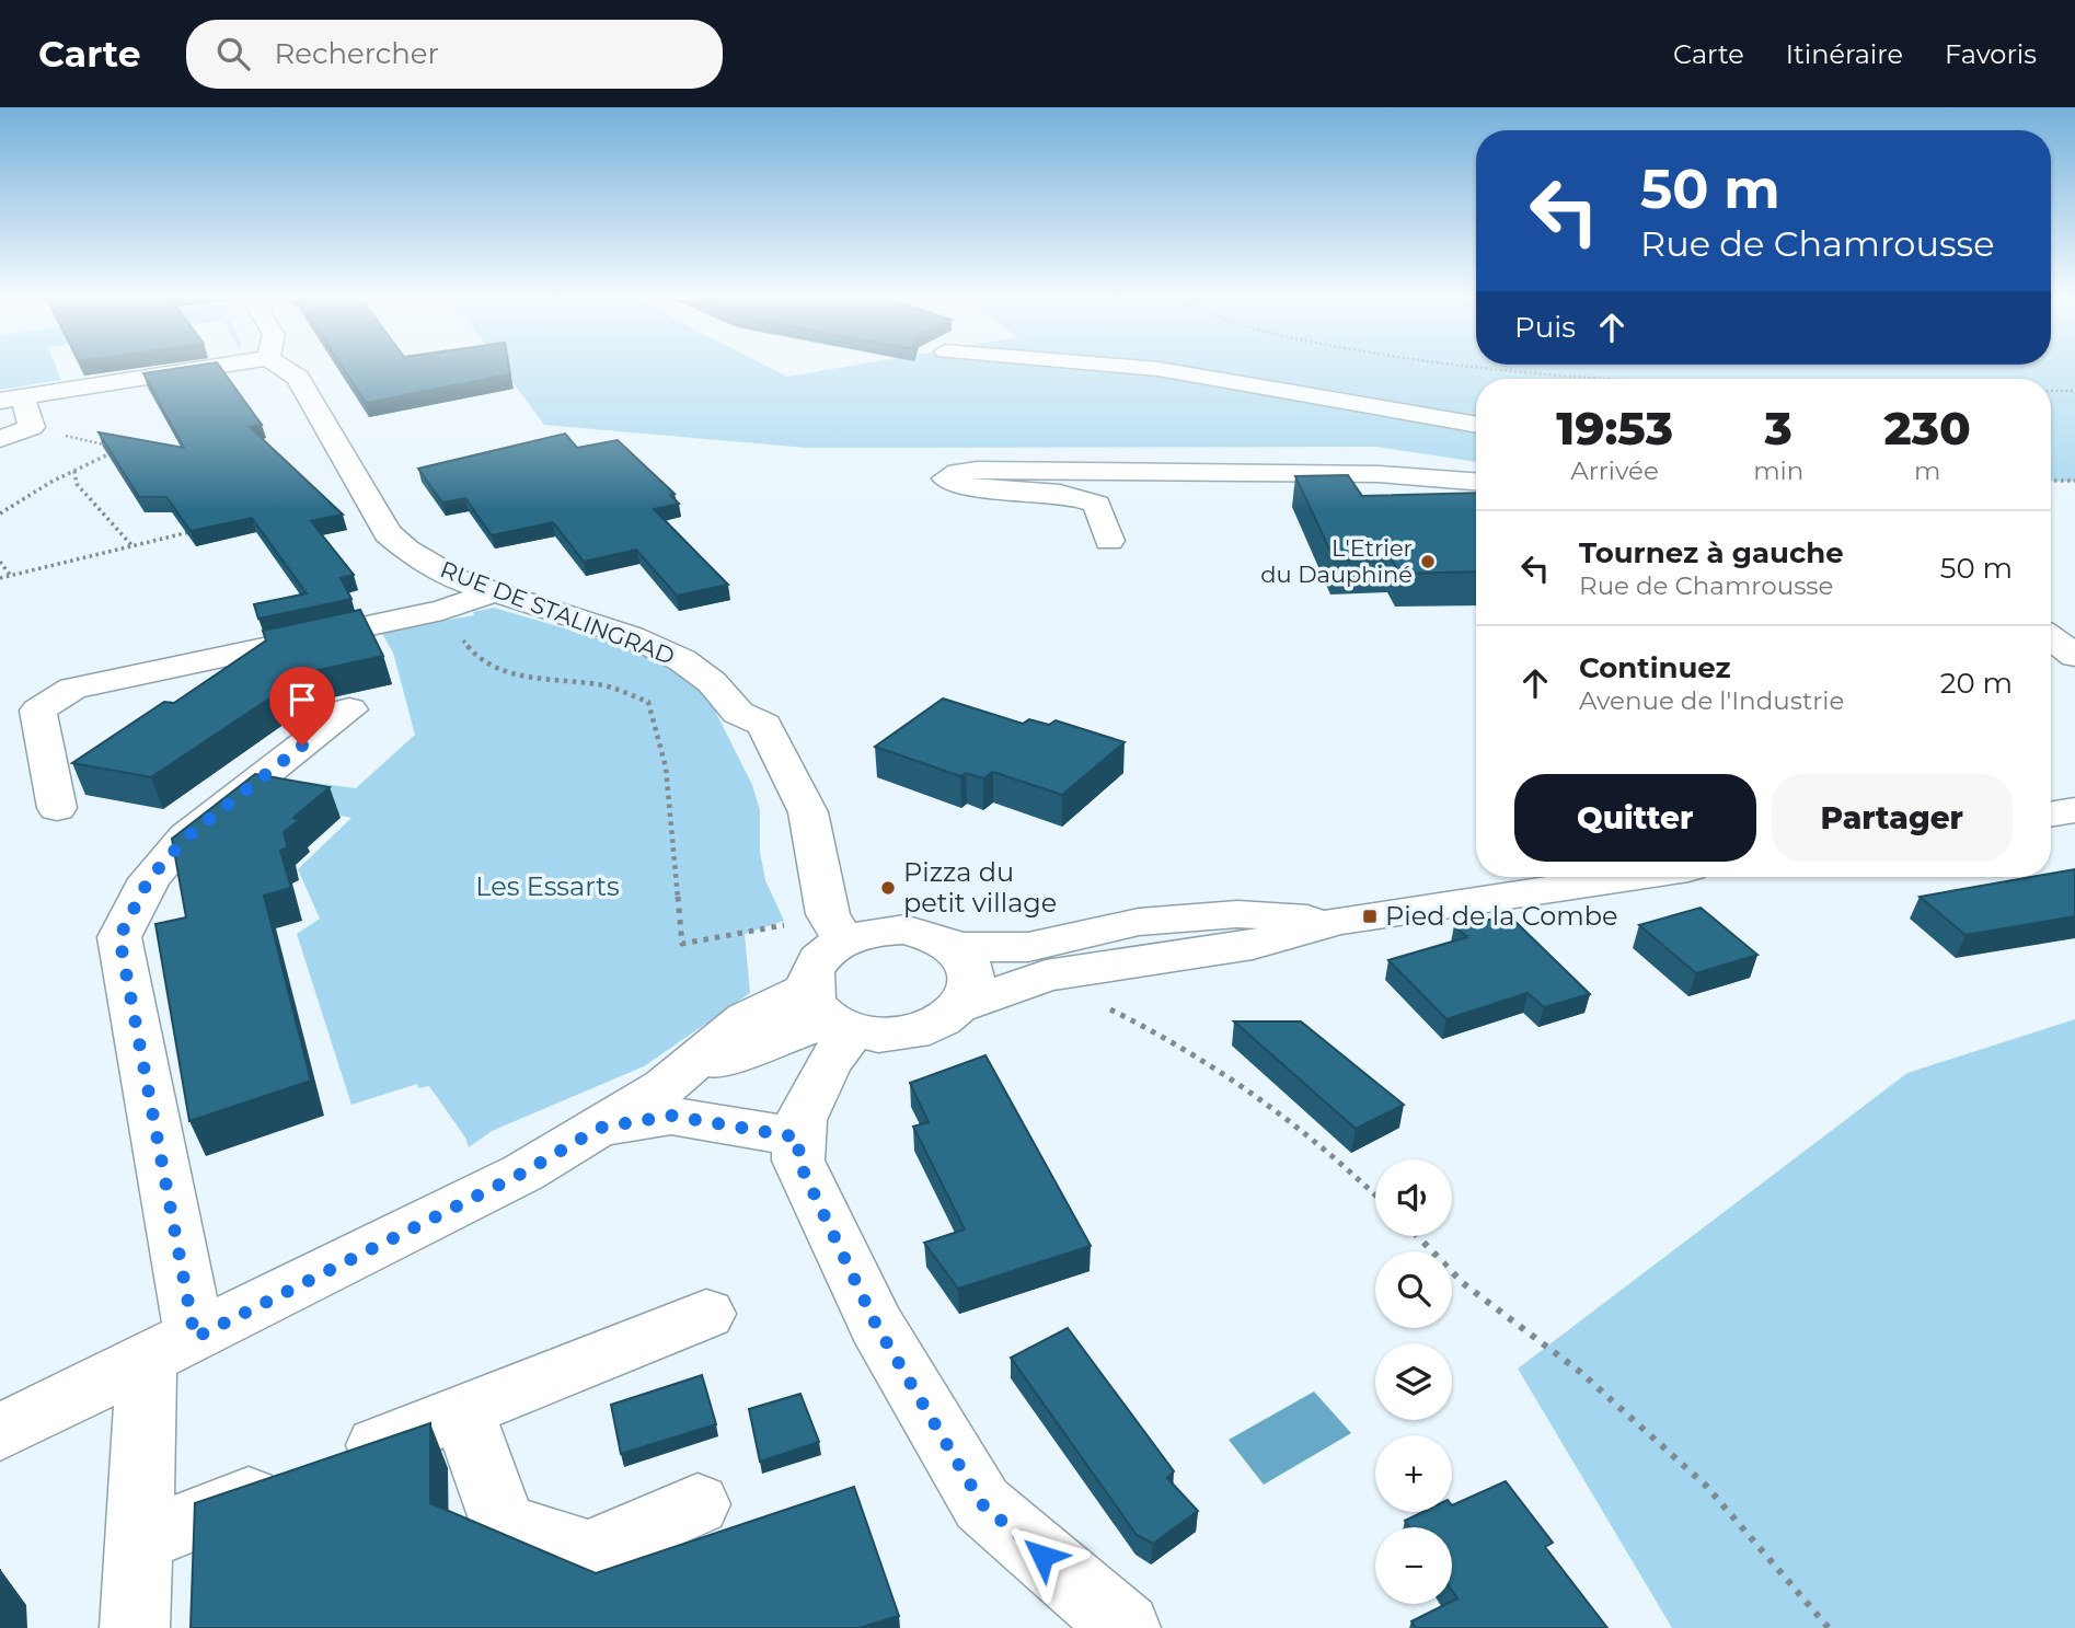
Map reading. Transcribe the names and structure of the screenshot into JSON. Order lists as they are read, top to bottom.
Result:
{
  "streets": {
    "street": ["RUE DE STALINGRAD"]
  },
  "parks": ["Les Essarts"],
  "places": {
    "other": ["L'Etrier du Dauphiné", "Pizza du petit village"],
    "transit": ["Pied de la Combe"]
  },
  "page": {
    "header": "Carte",
    "search": "Rechercher",
    "nav": ["Carte", "Itinéraire", "Favoris"],
    "turn": ["50 m", "Rue de Chamrousse"],
    "then": "Puis",
    "eta": [
      "19:53",
      "Arrivée",
      "3",
      "min",
      "230",
      "m"
    ],
    "list": [
      {
        "name": "Tournez à gauche",
        "note": "Rue de Chamrousse",
        "value": "50 m"
      },
      {
        "name": "Continuez",
        "note": "Avenue de l'Industrie",
        "value": "20 m"
      }
    ],
    "buttons": ["Quitter", "Partager"],
    "map_buttons": ["+", "−"]
  }
}
